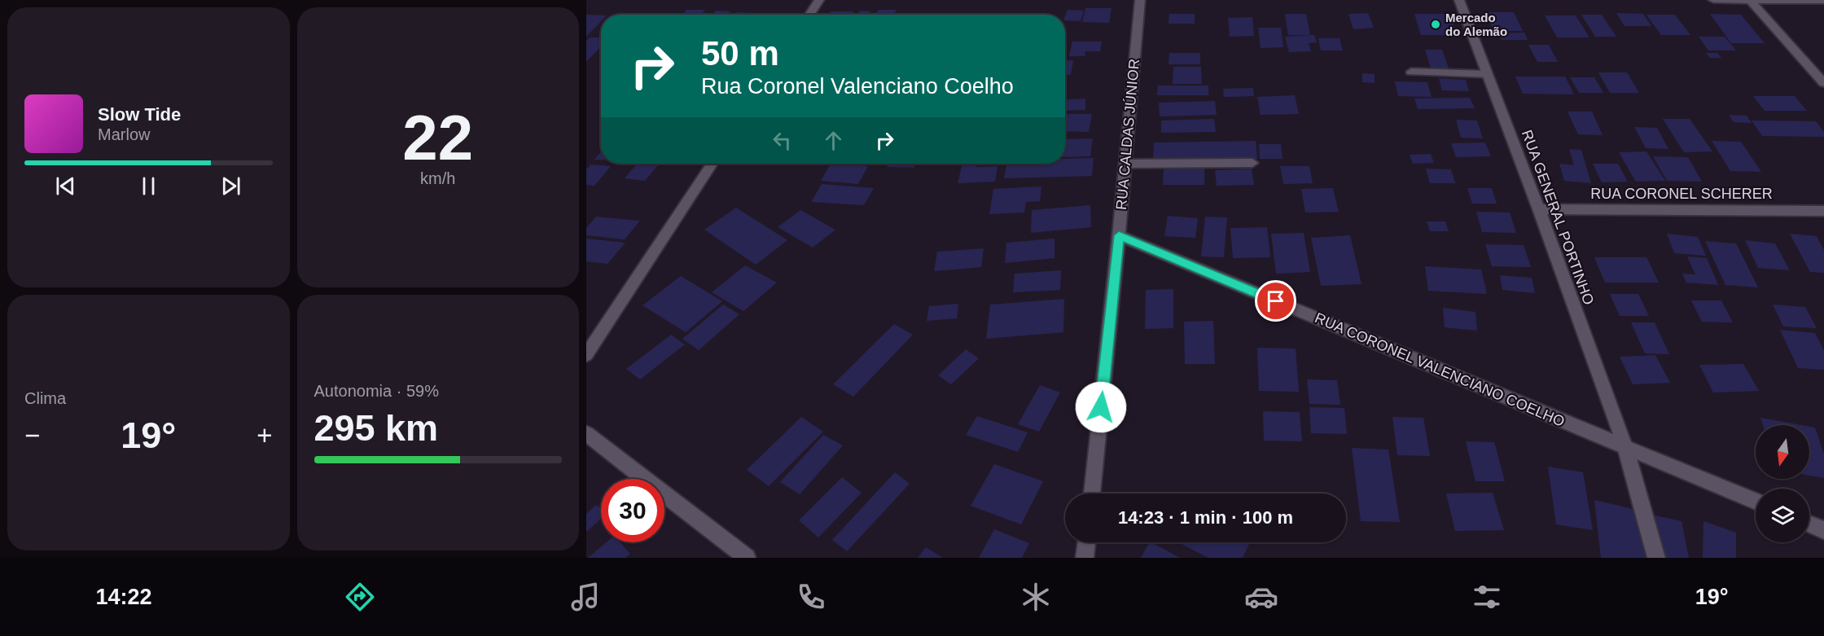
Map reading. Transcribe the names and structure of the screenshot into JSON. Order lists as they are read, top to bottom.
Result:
{
  "streets": {
    "street": [
      "RUA CALDAS JÚNIOR",
      "RUA CORONEL SCHERER",
      "RUA GENERAL PORTINHO",
      "RUA CORONEL VALENCIANO COELHO"
    ]
  },
  "crossings": [
    ["RUA CALDAS JÚNIOR", "RUA CORONEL VALENCIANO COELHO"],
    ["RUA CORONEL SCHERER", "RUA GENERAL PORTINHO"],
    ["RUA GENERAL PORTINHO", "RUA CORONEL VALENCIANO COELHO"]
  ],
  "places": ["Mercado do Alemão"],
  "north": "bottom",
  "page": {
    "tile": [
      ["22", "km/h"],
      "Clima",
      ["Autonomia · 59%", "295 km"]
    ],
    "turn": ["50 m", "Rua Coronel Valenciano Coelho"],
    "song": ["Slow Tide", "Marlow"],
    "heat": ["−", "19°", "+"],
    "limit": "30",
    "trip": "14:23 · 1 min · 100 m",
    "tabs": ["14:22", "19°"]
  }
}
